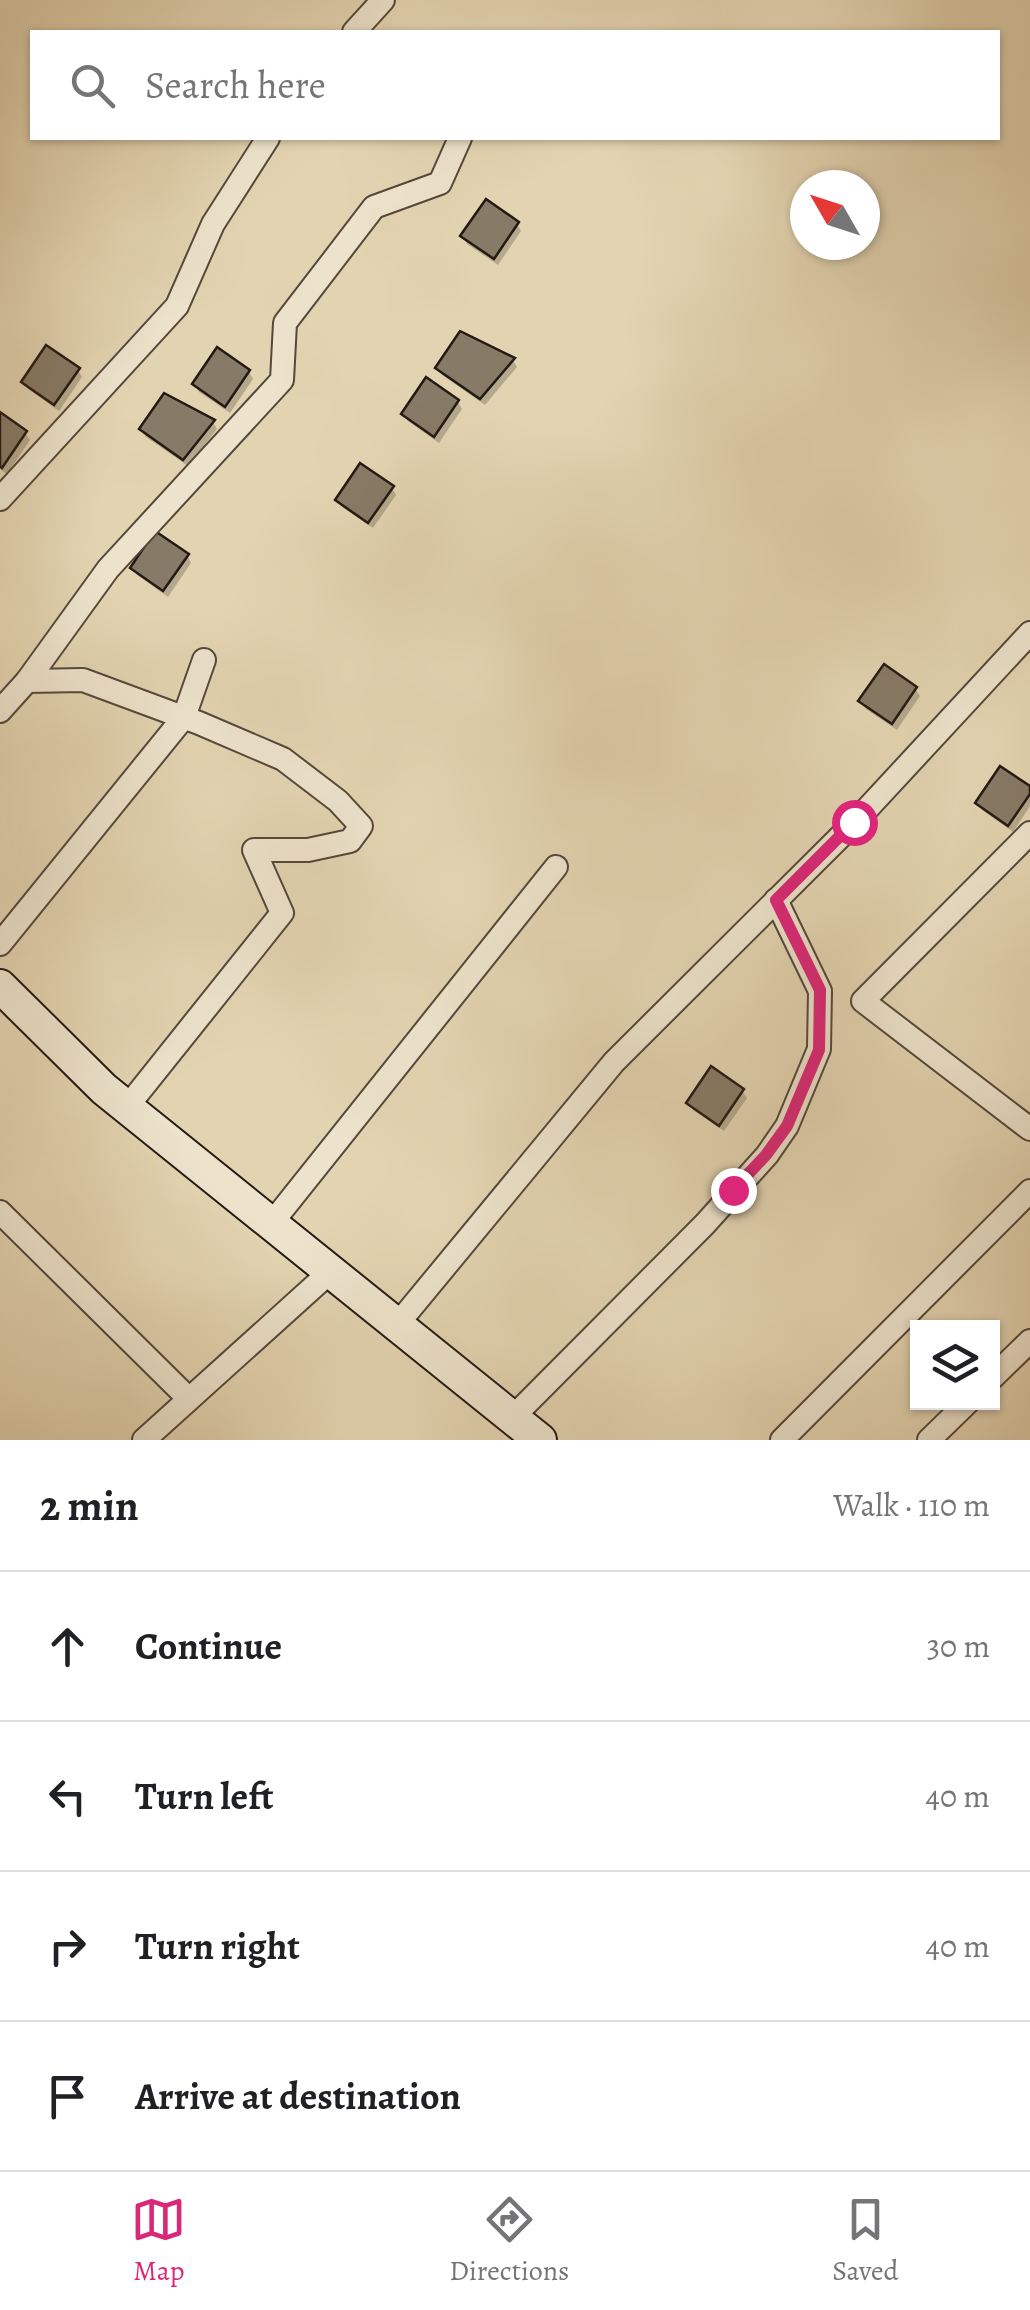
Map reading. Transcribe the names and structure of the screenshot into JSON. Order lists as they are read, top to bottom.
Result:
{
  "north": "top left",
  "page": {
    "search": "Search here",
    "heading": ["2 min", "Walk · 110 m"],
    "list": [
      ["Continue", "30 m"],
      ["Turn left", "40 m"],
      ["Turn right", "40 m"],
      "Arrive at destination"
    ],
    "nav": ["Map", "Directions", "Saved"]
  }
}
